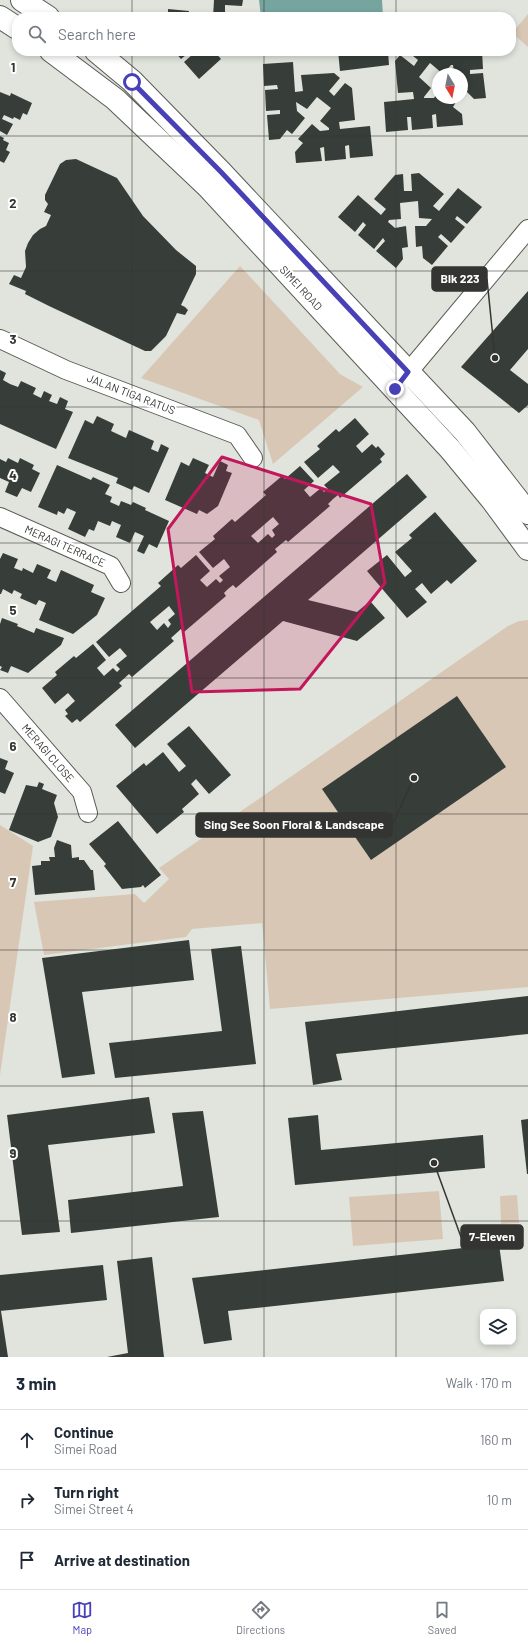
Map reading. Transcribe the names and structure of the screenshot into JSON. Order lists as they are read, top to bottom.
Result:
{
  "streets": {
    "main road": ["SIMEI ROAD"],
    "street": ["JALAN TIGA RATUS", "MERAGI TERRACE", "MERAGI CLOSE"]
  },
  "places": ["Blk 223", "Sing See Soon Floral & Landscape", "7-Eleven"],
  "north": "bottom",
  "page": {
    "search": "Search here",
    "heading": ["3 min", "Walk · 170 m"],
    "list": [
      ["Continue", "Simei Road", "160 m"],
      ["Turn right", "Simei Street 4", "10 m"],
      "Arrive at destination"
    ],
    "nav": ["Map", "Directions", "Saved"]
  },
  "grid": {
    "rows": [
      "1",
      "2",
      "3",
      "4",
      "5",
      "6",
      "7",
      "8",
      "9"
    ]
  }
}
